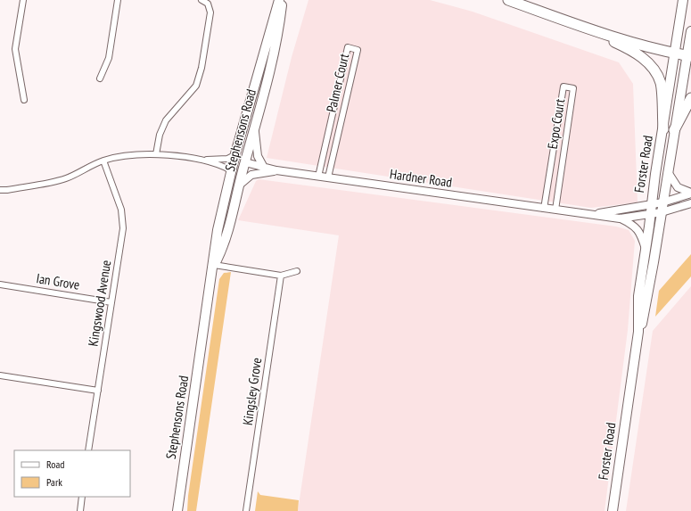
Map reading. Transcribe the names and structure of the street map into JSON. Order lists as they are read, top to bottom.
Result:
{
  "streets": {
    "main road": ["Stephensons Road", "Forster Road"],
    "street": [
      "Palmer Court",
      "Expo Court",
      "Hardner Road",
      "Ian Grove",
      "Kingswood Avenue",
      "Kingsley Grove"
    ]
  },
  "crossings": [
    ["Palmer Court", "Hardner Road"],
    ["Expo Court", "Hardner Road"],
    ["Stephensons Road", "Hardner Road"],
    ["Forster Road", "Hardner Road"],
    ["Ian Grove", "Kingswood Avenue"]
  ],
  "legend": ["Road", "Park"]
}
